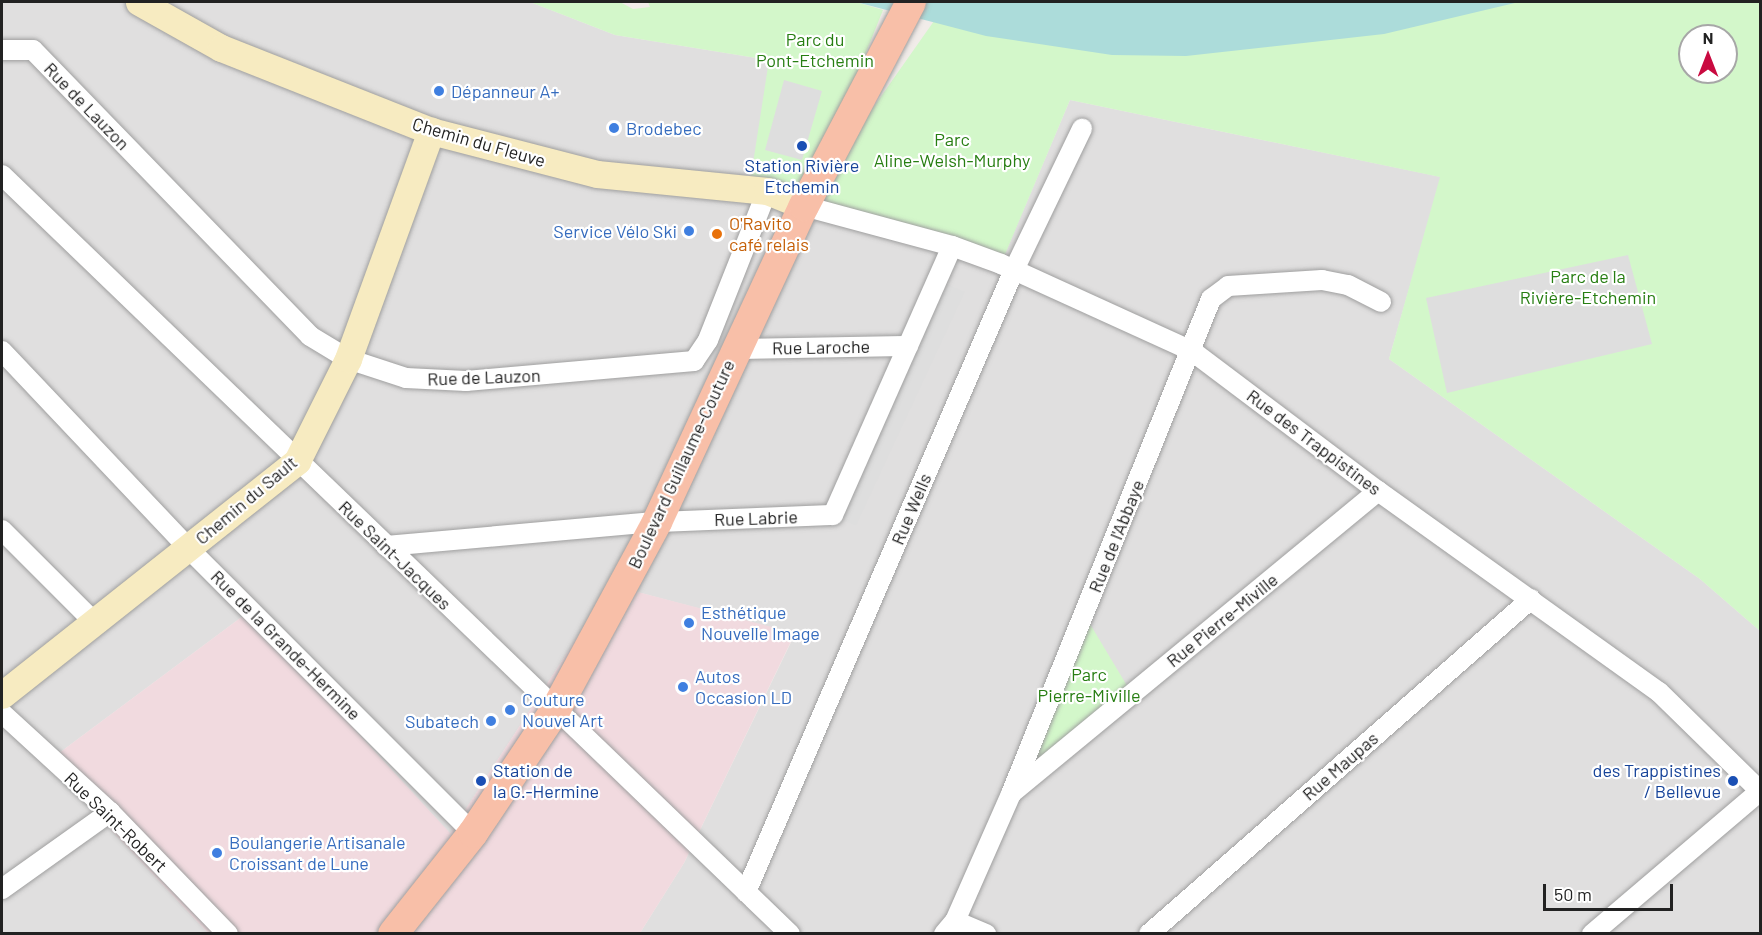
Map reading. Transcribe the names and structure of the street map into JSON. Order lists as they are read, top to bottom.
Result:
{
  "streets": {
    "main road": ["Boulevard Guillaume-Couture"],
    "street": [
      "Rue de Lauzon",
      "Chemin du Fleuve",
      "Rue Laroche",
      "Rue des Trappistines",
      "Chemin du Sault",
      "Rue Wells",
      "Rue Labrie",
      "Rue de l'Abbaye",
      "Rue Saint-Jacques",
      "Rue Pierre-Miville",
      "Rue de la Grande-Hermine",
      "Rue Maupas",
      "Rue Saint-Robert"
    ]
  },
  "crossings": [
    ["Rue de Lauzon", "Chemin du Fleuve"],
    ["Rue de Lauzon", "Chemin du Sault"],
    ["Chemin du Fleuve", "Rue des Trappistines"],
    ["Chemin du Fleuve", "Boulevard Guillaume-Couture"],
    ["Chemin du Fleuve", "Chemin du Sault"],
    ["Rue Laroche", "Boulevard Guillaume-Couture"],
    ["Rue Laroche", "Rue Labrie"],
    ["Rue des Trappistines", "Boulevard Guillaume-Couture"],
    ["Rue des Trappistines", "Rue Wells"],
    ["Rue des Trappistines", "Rue Labrie"],
    ["Rue des Trappistines", "Rue de l'Abbaye"],
    ["Rue des Trappistines", "Rue Pierre-Miville"],
    ["Rue des Trappistines", "Rue Maupas"],
    ["Boulevard Guillaume-Couture", "Rue Labrie"],
    ["Boulevard Guillaume-Couture", "Rue Saint-Jacques"],
    ["Boulevard Guillaume-Couture", "Rue de la Grande-Hermine"],
    ["Chemin du Sault", "Rue Saint-Jacques"],
    ["Chemin du Sault", "Rue de la Grande-Hermine"],
    ["Rue Wells", "Rue Saint-Jacques"],
    ["Rue Labrie", "Rue Saint-Jacques"],
    ["Rue de l'Abbaye", "Rue Pierre-Miville"]
  ],
  "parks": [
    "Parc du Pont-Etchemin",
    "Parc Aline-Welsh-Murphy",
    "Parc de la Rivière-Etchemin",
    "Parc Pierre-Miville"
  ],
  "places": [
    "Dépanneur A+",
    "Brodebec",
    "Station Rivière Etchemin",
    "Service Vélo Ski",
    "O'Ravito café relais",
    "Esthétique Nouvelle Image",
    "Autos Occasion LD",
    "Couture Nouvel Art",
    "Subatech",
    "Station de la G.-Hermine",
    "des Trappistines / Bellevue",
    "Boulangerie Artisanale Croissant de Lune"
  ],
  "scale_bar": "50 m",
  "north": "top"
}
